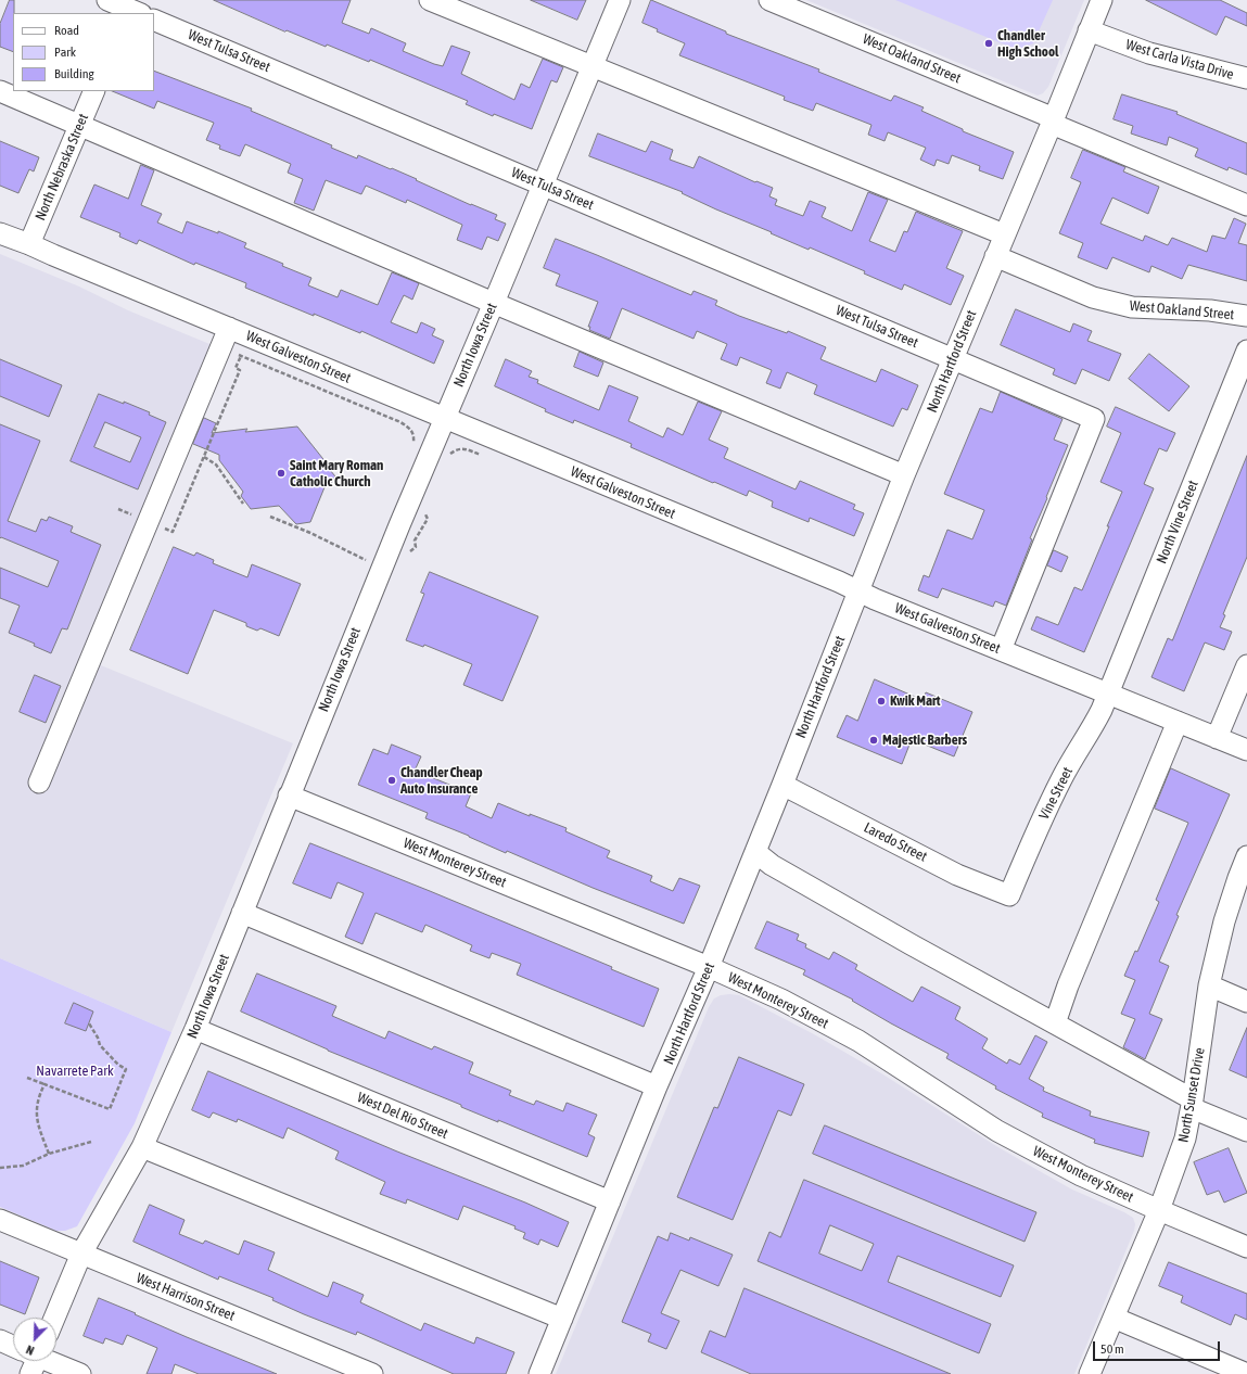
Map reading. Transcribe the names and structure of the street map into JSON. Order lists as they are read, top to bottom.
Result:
{
  "streets": {
    "street": [
      "West Tulsa Street",
      "West Oakland Street",
      "West Carla Vista Drive",
      "North Nebraska Street",
      "North Iowa Street",
      "West Galveston Street",
      "North Hartford Street",
      "North Vine Street",
      "Vine Street",
      "Laredo Street",
      "West Monterey Street",
      "North Sunset Drive",
      "West Del Rio Street",
      "West Harrison Street"
    ]
  },
  "crossings": [
    ["West Tulsa Street", "North Iowa Street"],
    ["West Tulsa Street", "West Galveston Street"],
    ["West Tulsa Street", "North Hartford Street"],
    ["West Oakland Street", "North Hartford Street"],
    ["West Carla Vista Drive", "North Hartford Street"],
    ["North Nebraska Street", "West Galveston Street"],
    ["North Iowa Street", "West Galveston Street"],
    ["North Iowa Street", "West Monterey Street"],
    ["North Iowa Street", "West Del Rio Street"],
    ["North Iowa Street", "West Harrison Street"],
    ["West Galveston Street", "North Hartford Street"],
    ["West Galveston Street", "North Vine Street"],
    ["West Galveston Street", "Vine Street"],
    ["North Hartford Street", "Laredo Street"],
    ["North Hartford Street", "West Monterey Street"],
    ["North Hartford Street", "West Del Rio Street"],
    ["North Vine Street", "Vine Street"],
    ["Vine Street", "Laredo Street"],
    ["West Monterey Street", "North Sunset Drive"]
  ],
  "parks": ["Navarrete Park"],
  "places": [
    "Chandler High School",
    "Saint Mary Roman Catholic Church",
    "Kwik Mart",
    "Majestic Barbers",
    "Chandler Cheap Auto Insurance"
  ],
  "legend": ["Road", "Park", "Building"],
  "scale_bar": "50 m",
  "north": "bottom left"
}
